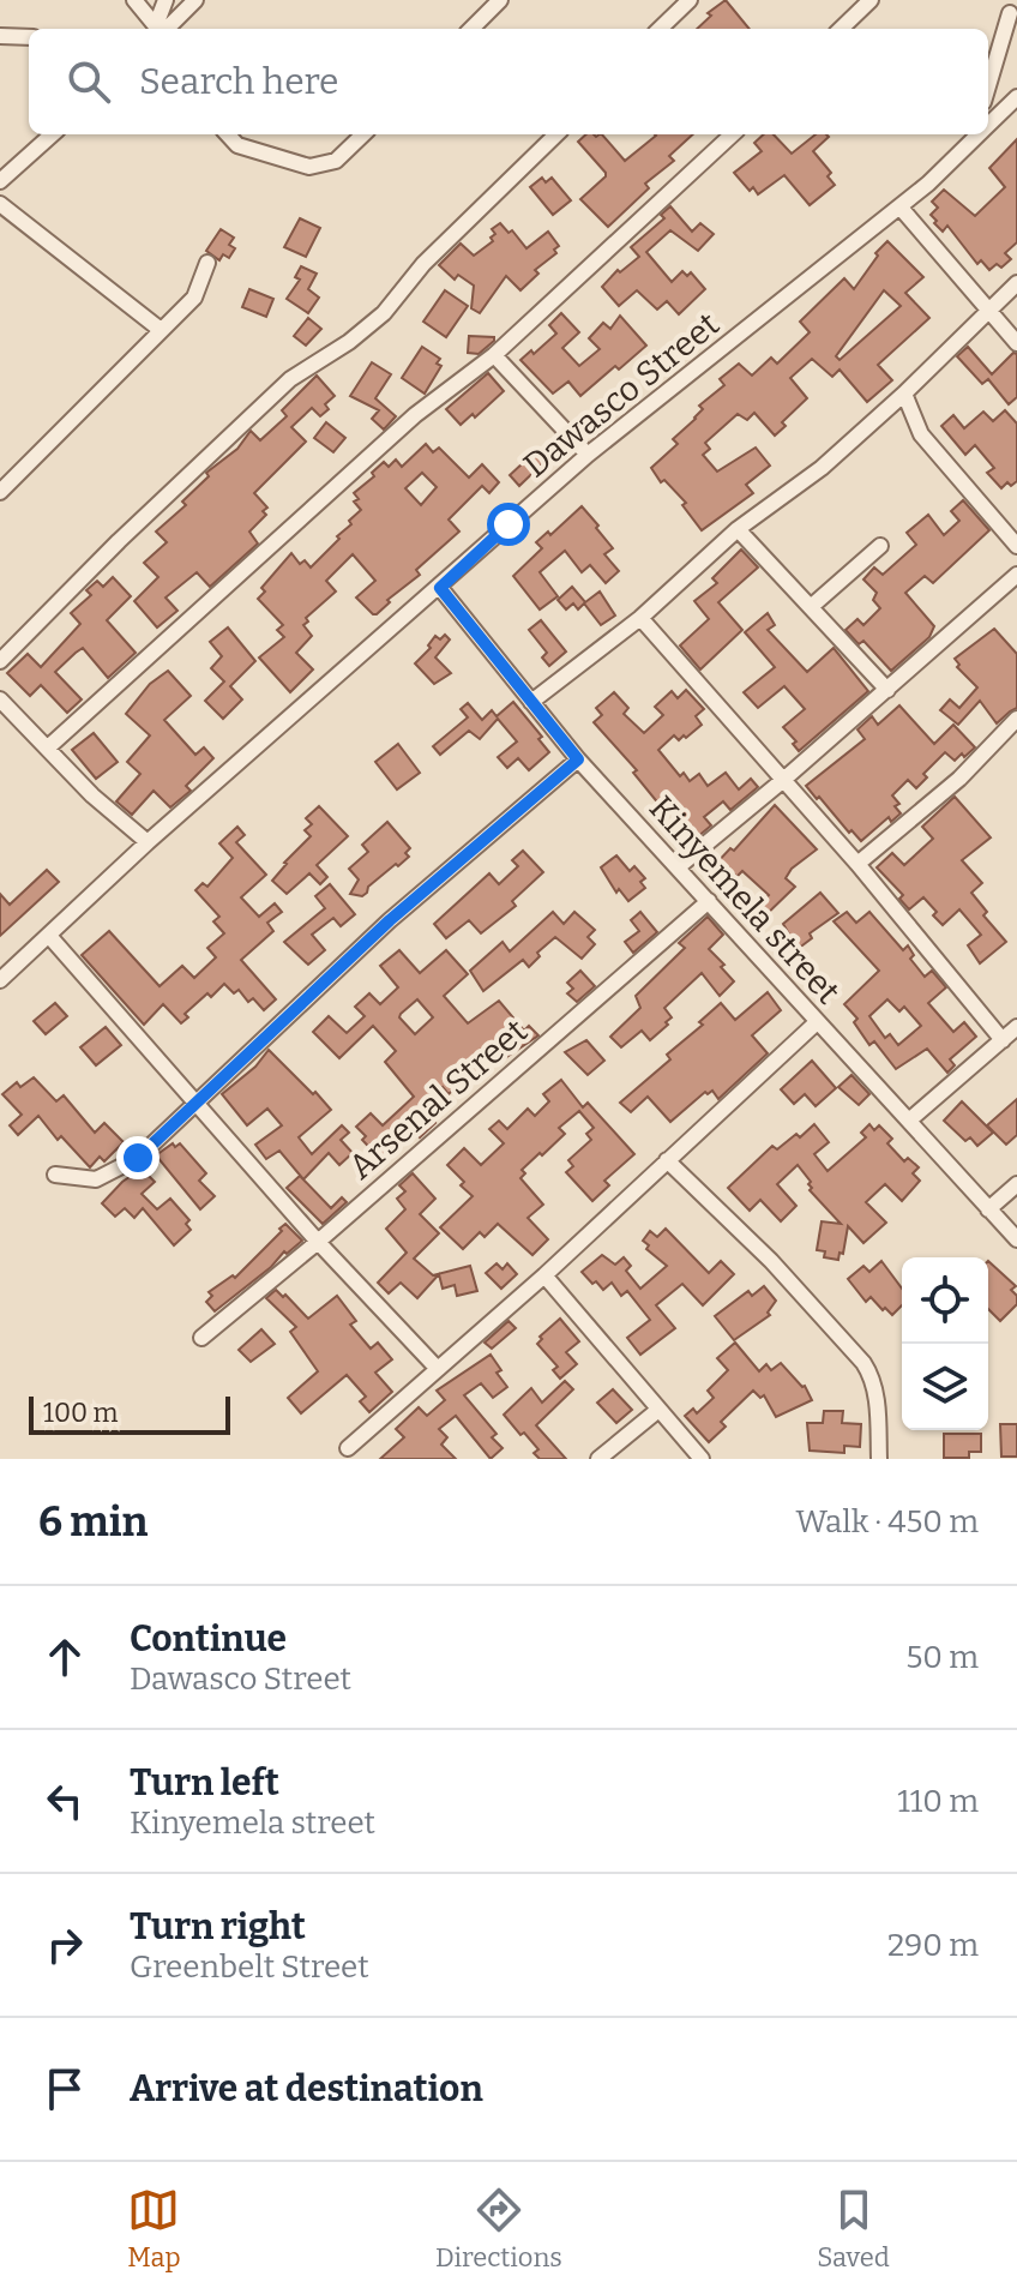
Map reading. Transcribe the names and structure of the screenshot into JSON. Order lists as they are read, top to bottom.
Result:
{
  "streets": {
    "street": ["Dawasco Street", "Kinyemela street", "Arsenal Street"]
  },
  "crossings": [
    ["Dawasco Street", "Kinyemela street"],
    ["Kinyemela street", "Arsenal Street"]
  ],
  "scale_bar": "100 m",
  "page": {
    "search": "Search here",
    "scale": "100 m",
    "heading": ["6 min", "Walk · 450 m"],
    "list": [
      ["Continue", "Dawasco Street", "50 m"],
      ["Turn left", "Kinyemela street", "110 m"],
      ["Turn right", "Greenbelt Street", "290 m"],
      "Arrive at destination"
    ],
    "nav": ["Map", "Directions", "Saved"]
  }
}
